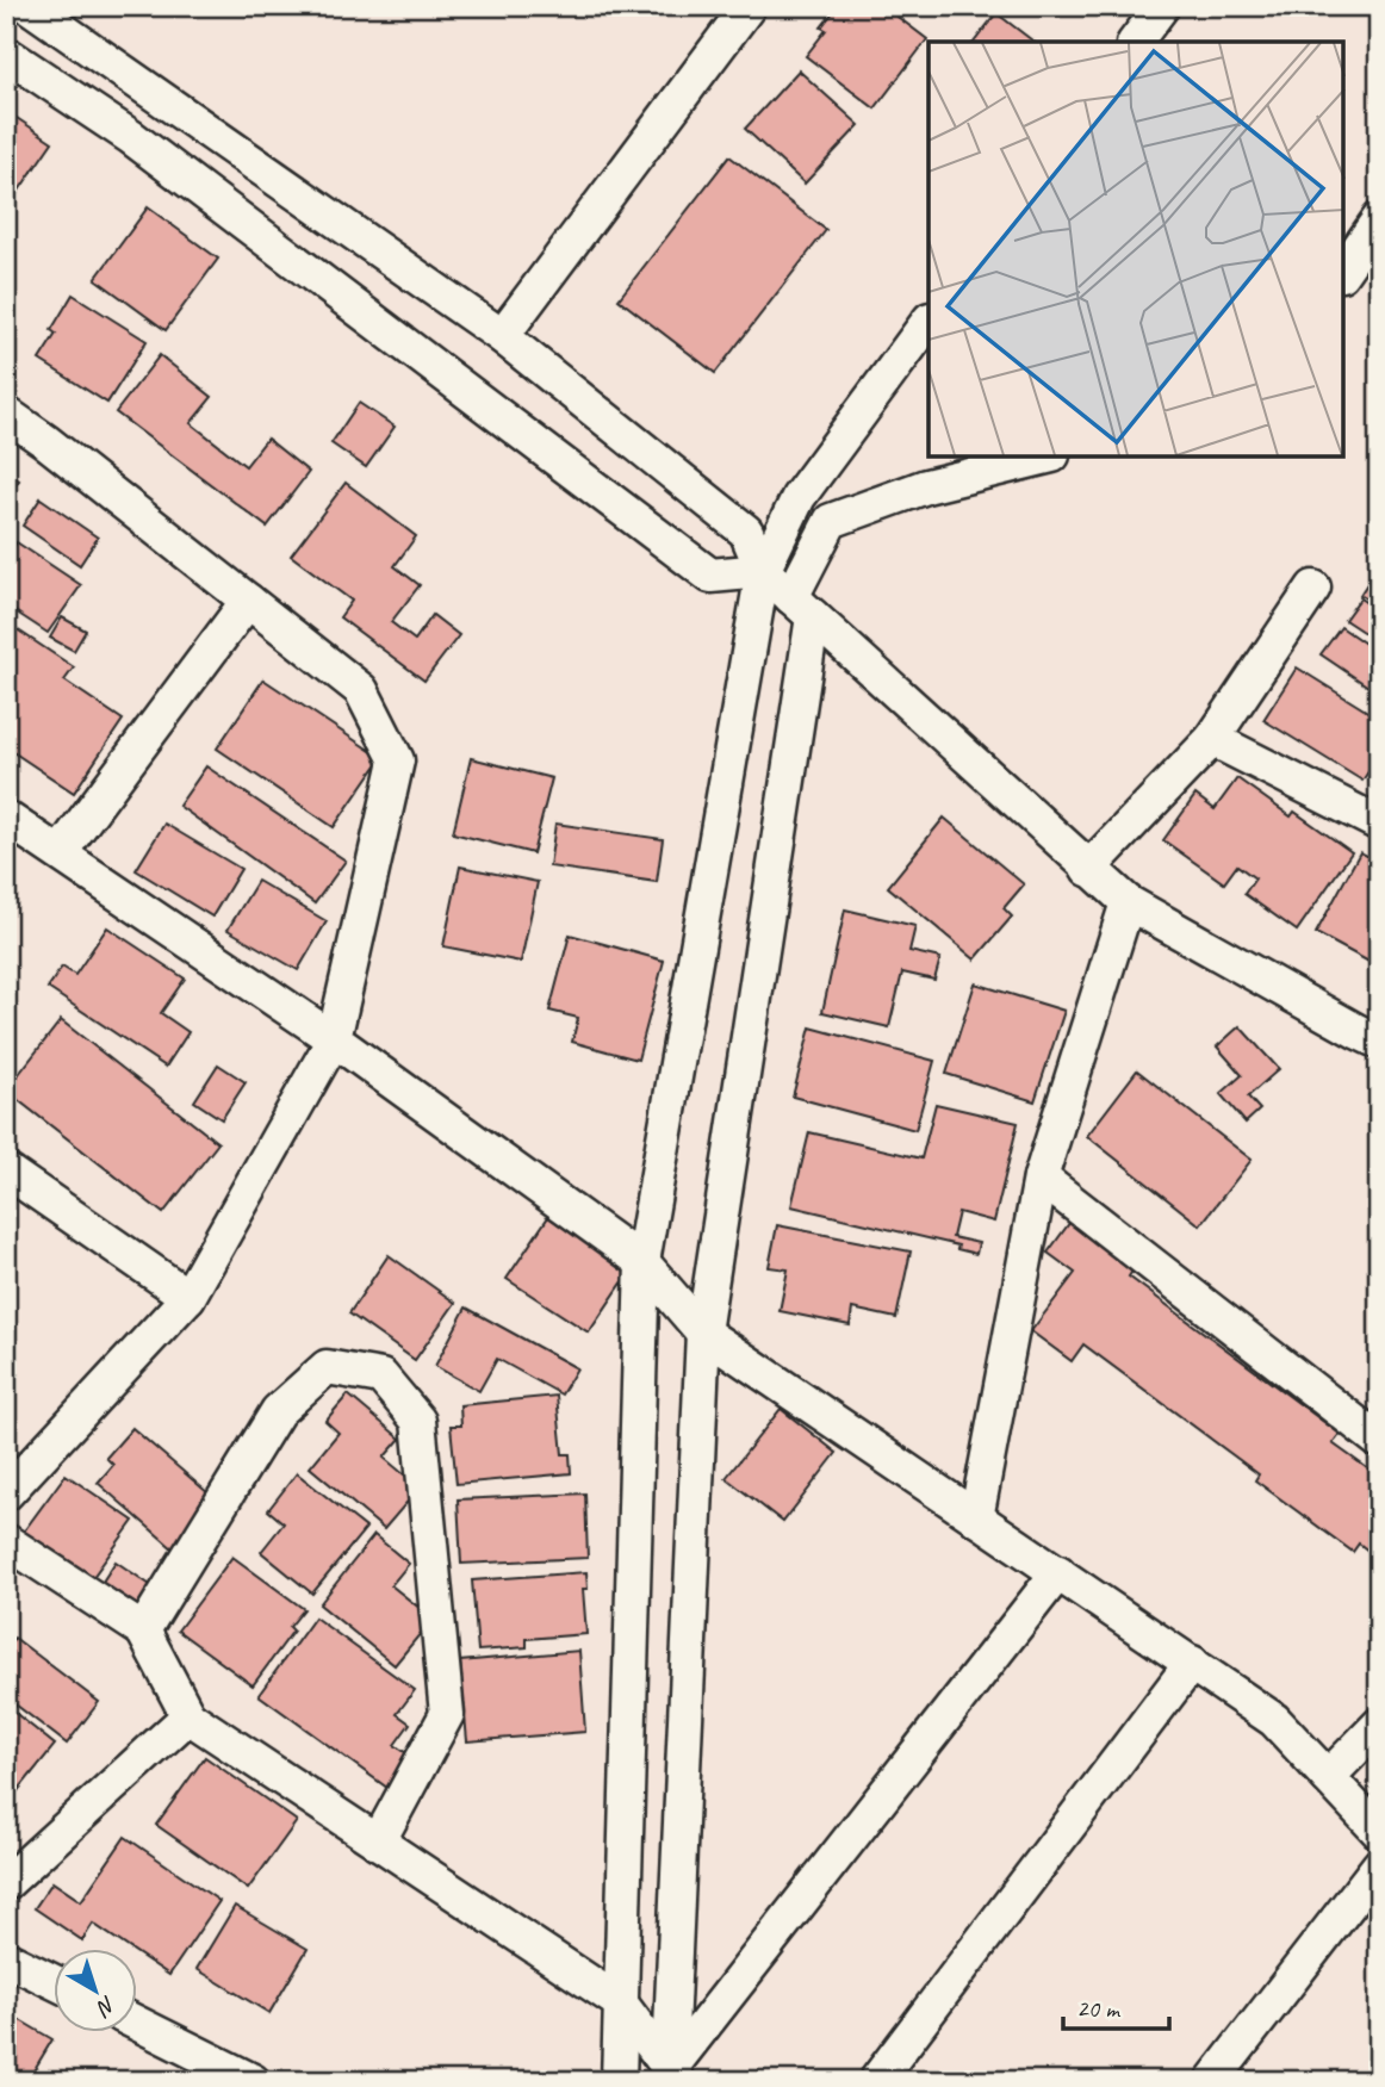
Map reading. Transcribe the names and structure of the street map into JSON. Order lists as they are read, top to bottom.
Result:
{
  "scale_bar": "20 m",
  "north": "bottom right"
}
